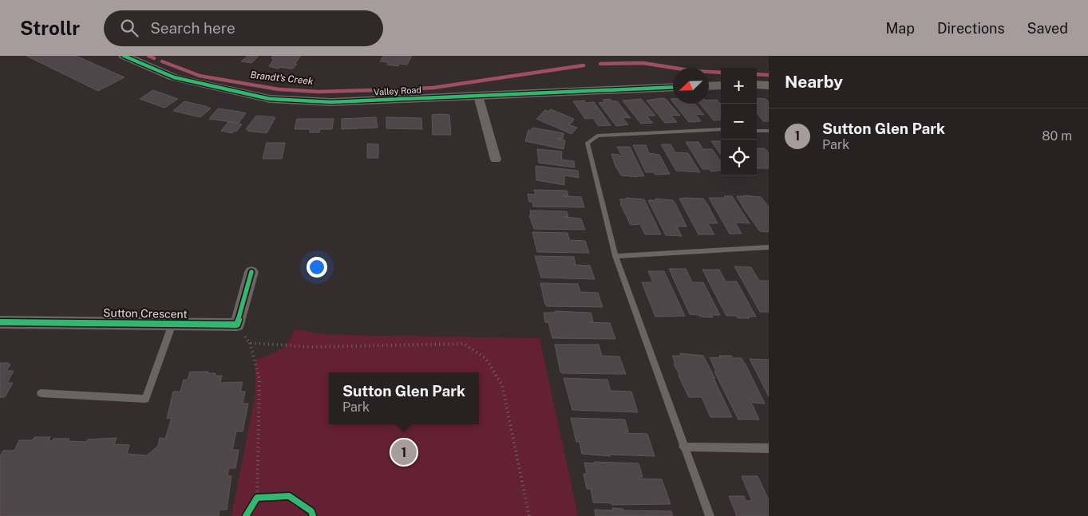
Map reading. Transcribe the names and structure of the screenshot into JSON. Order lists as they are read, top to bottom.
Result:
{
  "streets": {
    "street": ["Valley Road", "Sutton Crescent"]
  },
  "water": ["Brandt's Creek"],
  "north": "bottom left",
  "page": {
    "header": "Strollr",
    "search": "Search here",
    "nav": ["Map", "Directions", "Saved"],
    "heading": "Nearby",
    "map_buttons": ["+", "−"],
    "list": [
      {
        "mark": "1",
        "name": "Sutton Glen Park",
        "note": "Park",
        "value": "80 m"
      }
    ],
    "popup": ["Sutton Glen Park", "Park"],
    "pins": "1"
  }
}
